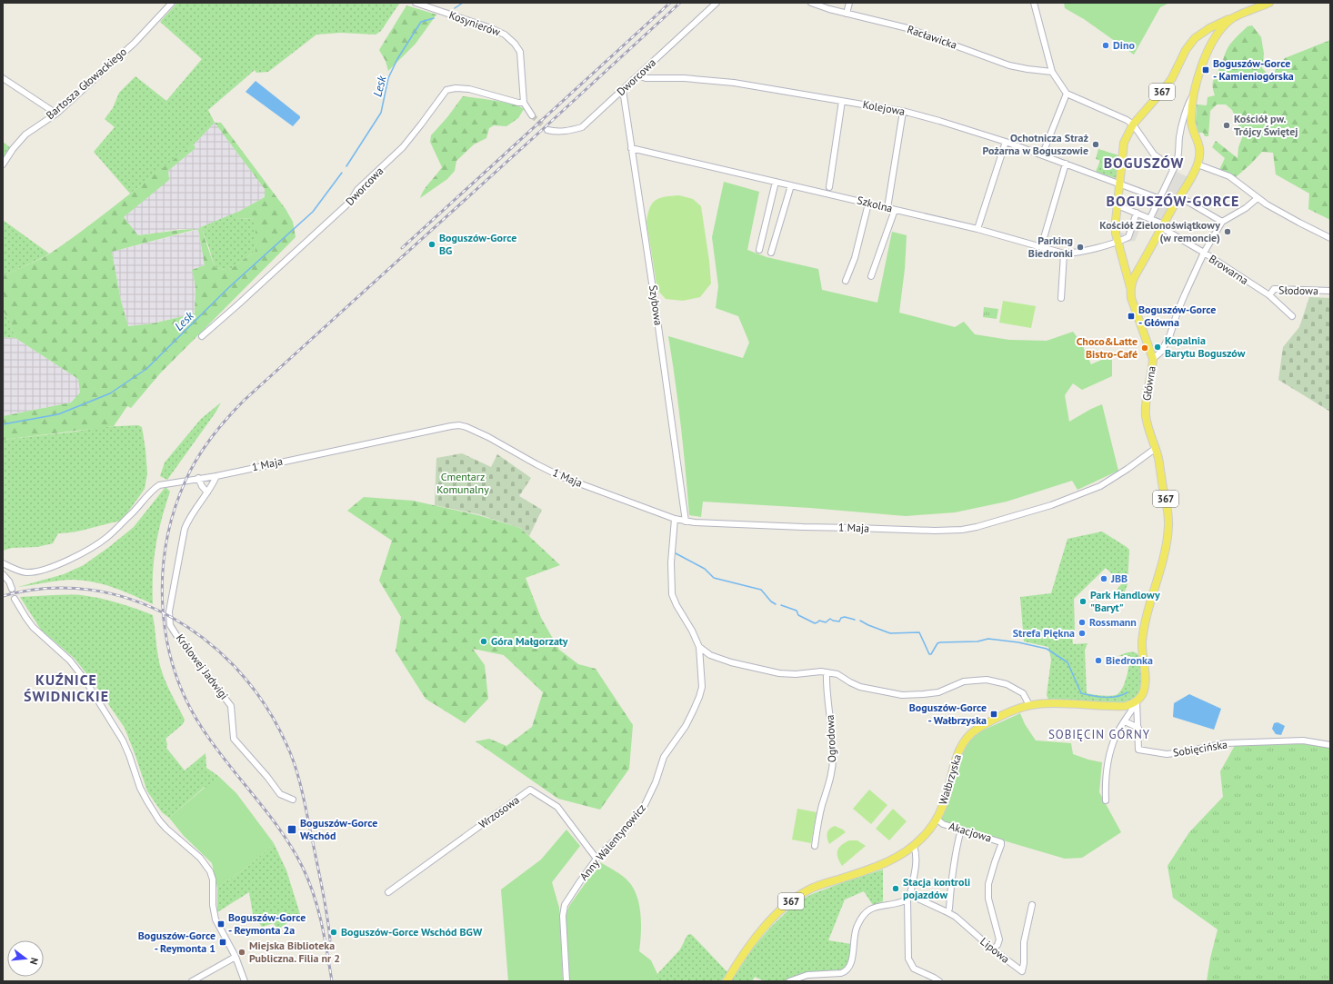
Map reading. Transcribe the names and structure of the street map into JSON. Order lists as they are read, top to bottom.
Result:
{
  "streets": {
    "main road": ["367", "Główna", "Wałbrzyska"],
    "street": [
      "Kosynierów",
      "Racławicka",
      "Dworcowa",
      "Bartosza Głowackiego",
      "Kolejowa",
      "Szkolna",
      "Browarna",
      "Słodowa",
      "Szybowa",
      "1 Maja",
      "Królowej Jadwigi",
      "Ogrodowa",
      "Sobięcińska",
      "Wrzosowa",
      "Akacjowa",
      "Anny Walentynowicz",
      "Lipowa"
    ]
  },
  "crossings": [
    ["Kosynierów", "Dworcowa"],
    ["Dworcowa", "Kolejowa"],
    ["Dworcowa", "Szybowa"],
    ["367", "Kolejowa"],
    ["367", "Szkolna"],
    ["367", "Browarna"],
    ["367", "Główna"],
    ["Szkolna", "Browarna"],
    ["Szkolna", "Szybowa"],
    ["Browarna", "Słodowa"],
    ["Browarna", "Główna"],
    ["Szybowa", "1 Maja"],
    ["Główna", "1 Maja"],
    ["Główna", "Sobięcińska"],
    ["Główna", "Wałbrzyska"],
    ["1 Maja", "Królowej Jadwigi"],
    ["Sobięcińska", "Wałbrzyska"],
    ["Wałbrzyska", "Akacjowa"],
    ["Wrzosowa", "Anny Walentynowicz"],
    ["Akacjowa", "Lipowa"]
  ],
  "districts": [
    "BOGUSZÓW",
    "BOGUSZÓW-GORCE",
    "KUŹNICE ŚWIDNICKIE",
    "SOBIĘCIN GÓRNY"
  ],
  "water": ["Lesk"],
  "parks": ["Cmentarz Komunalny"],
  "places": {
    "other": [
      "Dino",
      "Kościół pw. Trójcy Świętej",
      "Ochotnicza Straż Pożarna w Boguszowie",
      "Kościół Zielonoświątkowy (w remoncie)",
      "Boguszów-Gorce BG",
      "Parking Biedronki",
      "Kopalnia Barytu Boguszów",
      "Choco&Latte Bistro-Café",
      "JBB",
      "Park Handlowy \"Baryt\"",
      "Rossmann",
      "Strefa Piękna",
      "Góra Małgorzaty",
      "Biedronka",
      "Stacja kontroli pojazdów",
      "Boguszów-Gorce Wschód BGW",
      "Miejska Biblioteka Publiczna. Filia nr 2"
    ],
    "transit": [
      "Boguszów-Gorce - Kamieniogórska",
      "Boguszów-Gorce - Główna",
      "Boguszów-Gorce - Wałbrzyska",
      "Boguszów-Gorce Wschód",
      "Boguszów-Gorce - Reymonta 2a",
      "Boguszów-Gorce - Reymonta 1"
    ]
  },
  "north": "right"
}
